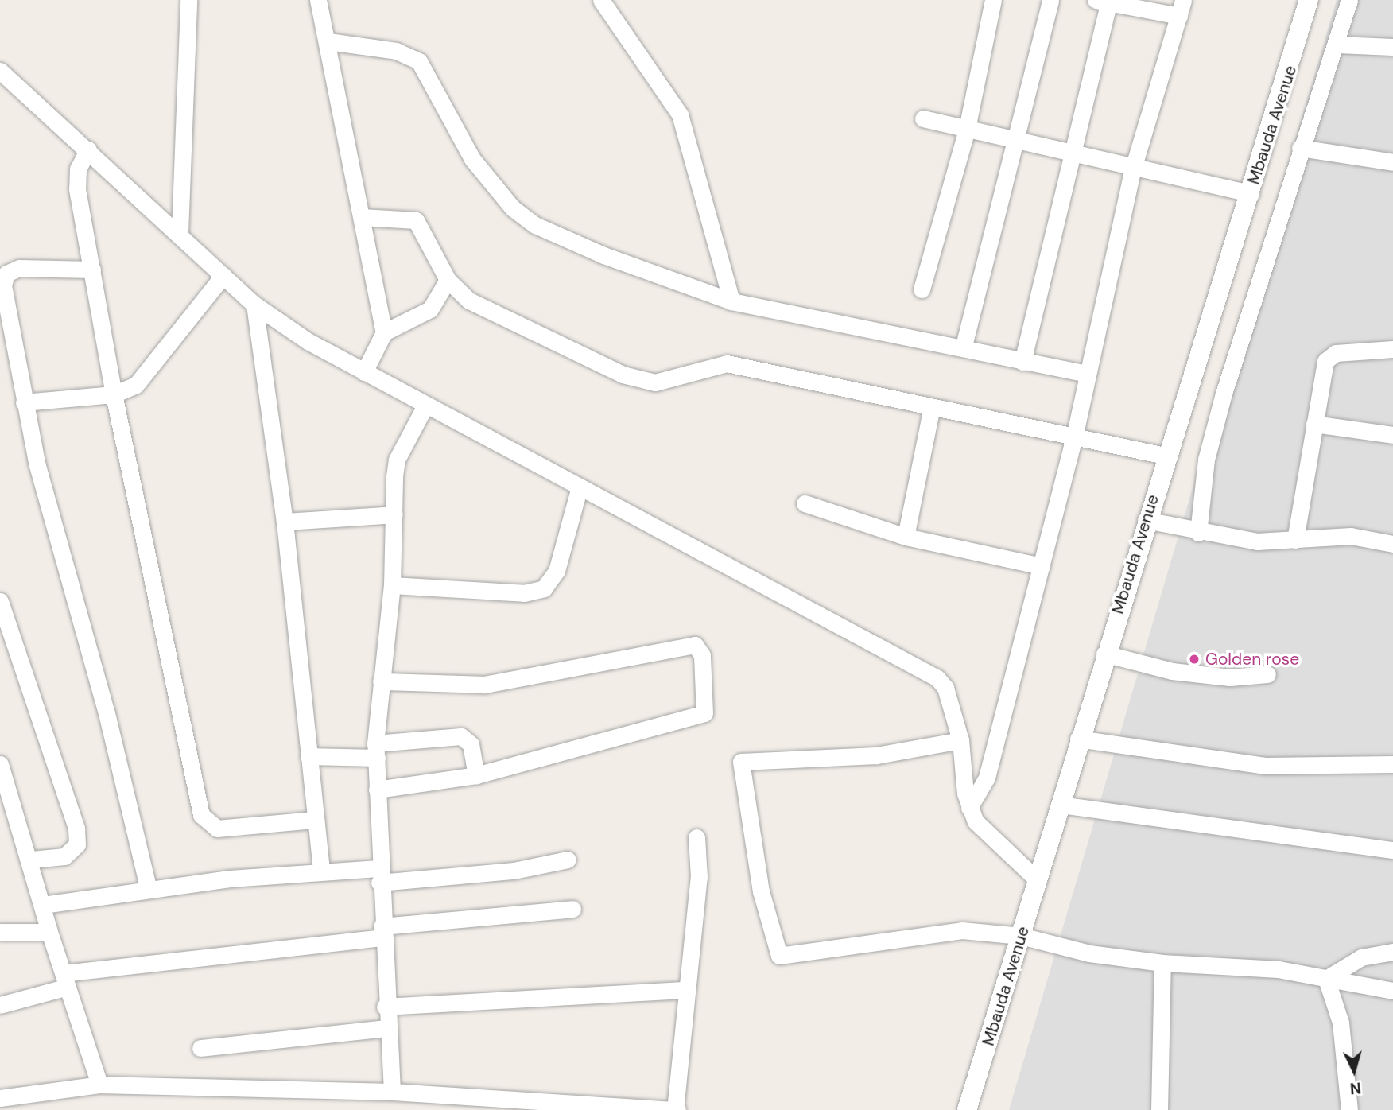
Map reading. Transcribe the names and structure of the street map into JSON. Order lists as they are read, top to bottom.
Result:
{
  "streets": {
    "street": ["Mbauda Avenue"]
  },
  "places": ["Golden rose"],
  "north": "bottom"
}
